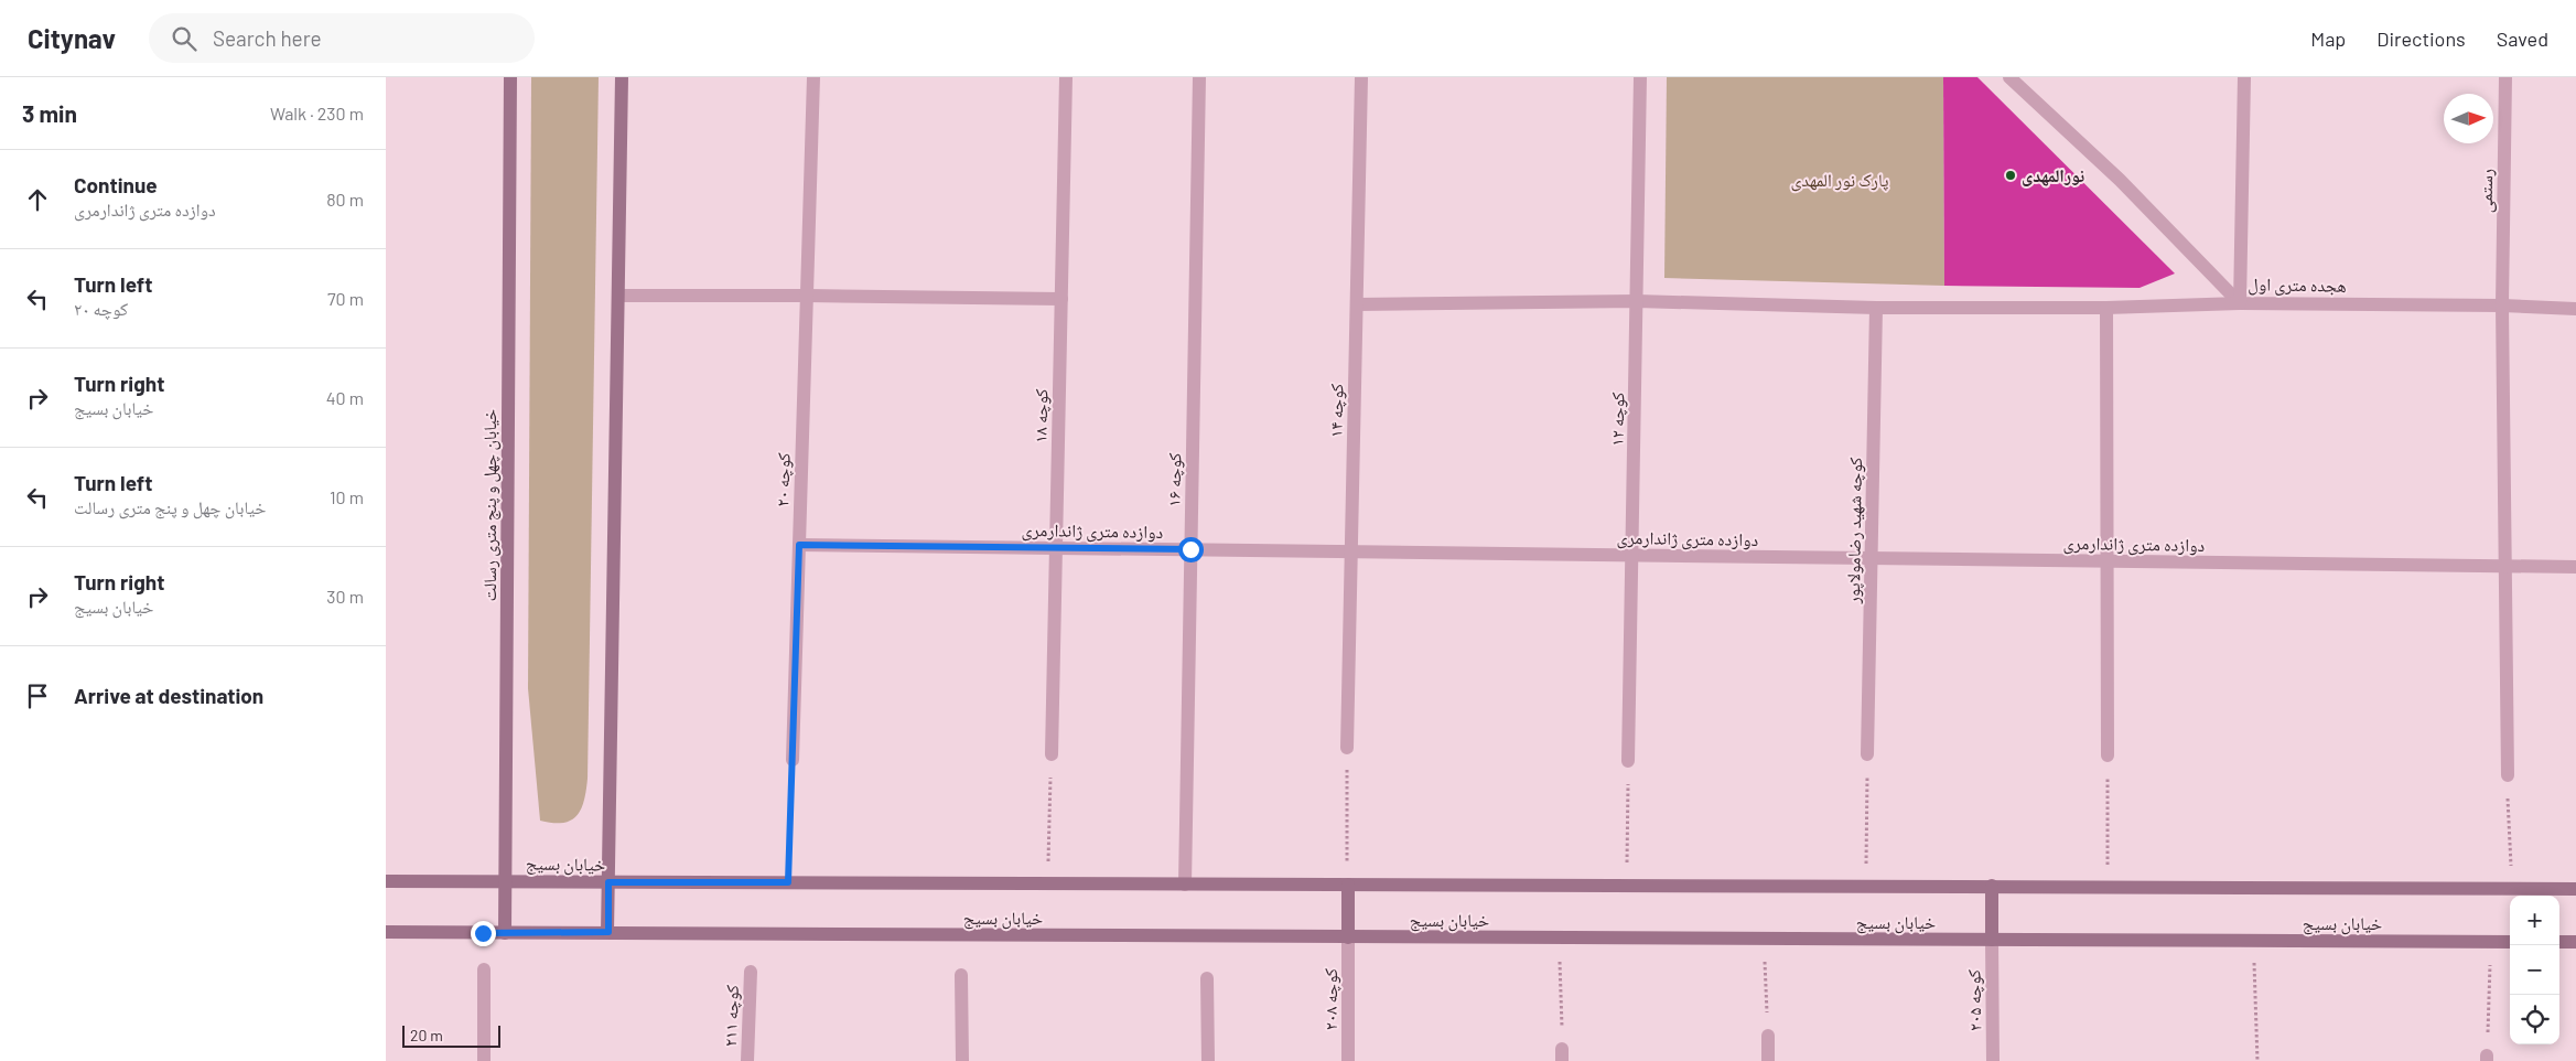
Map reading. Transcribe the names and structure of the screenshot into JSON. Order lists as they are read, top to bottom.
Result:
{
  "streets": {
    "main road": ["خیابان چهل و پنج متری رسالت", "خیابان بسیج"],
    "street": [
      "رستمی",
      "هجده متری اول",
      "‍‍ ۱۴ کوچه",
      "۱۸ کوچه",
      "۱۲ کوچه",
      "۲۰ کوچه",
      "۱۶ کوچه",
      "دوازده متری ژاندارمری",
      "کوچه شهید رضامولاپور",
      "۲۰۸ کوچه",
      "۲۰۵ کوچه",
      "کوچه ۲۱۱"
    ]
  },
  "crossings": [
    ["رستمی", "هجده متری اول"],
    ["رستمی", "دوازده متری ژاندارمری"],
    ["‍‍ ۱۴ کوچه", "دوازده متری ژاندارمری"],
    ["۱۸ کوچه", "دوازده متری ژاندارمری"],
    ["۱۲ کوچه", "دوازده متری ژاندارمری"],
    ["۲۰ کوچه", "دوازده متری ژاندارمری"],
    ["۱۶ کوچه", "دوازده متری ژاندارمری"],
    ["۱۶ کوچه", "خیابان بسیج"],
    ["خیابان چهل و پنج متری رسالت", "خیابان بسیج"],
    ["دوازده متری ژاندارمری", "کوچه شهید رضامولاپور"],
    ["خیابان بسیج", "۲۰۸ کوچه"],
    ["خیابان بسیج", "۲۰۵ کوچه"]
  ],
  "parks": ["پارک نور المهدی"],
  "places": ["نورالمهدی"],
  "scale_bar": "20 m",
  "north": "right",
  "page": {
    "header": "Citynav",
    "search": "Search here",
    "nav": ["Map", "Directions", "Saved"],
    "heading": ["3 min", "Walk · 230 m"],
    "list": [
      ["Continue", "دوازده متری ژاندارمری", "80 m"],
      ["Turn left", "۲۰ کوچه", "70 m"],
      ["Turn right", "خیابان بسیج", "40 m"],
      ["Turn left", "خیابان چهل و پنج متری رسالت", "10 m"],
      ["Turn right", "خیابان بسیج", "30 m"],
      "Arrive at destination"
    ],
    "map_buttons": ["+", "−"],
    "scale": "20 m"
  }
}
